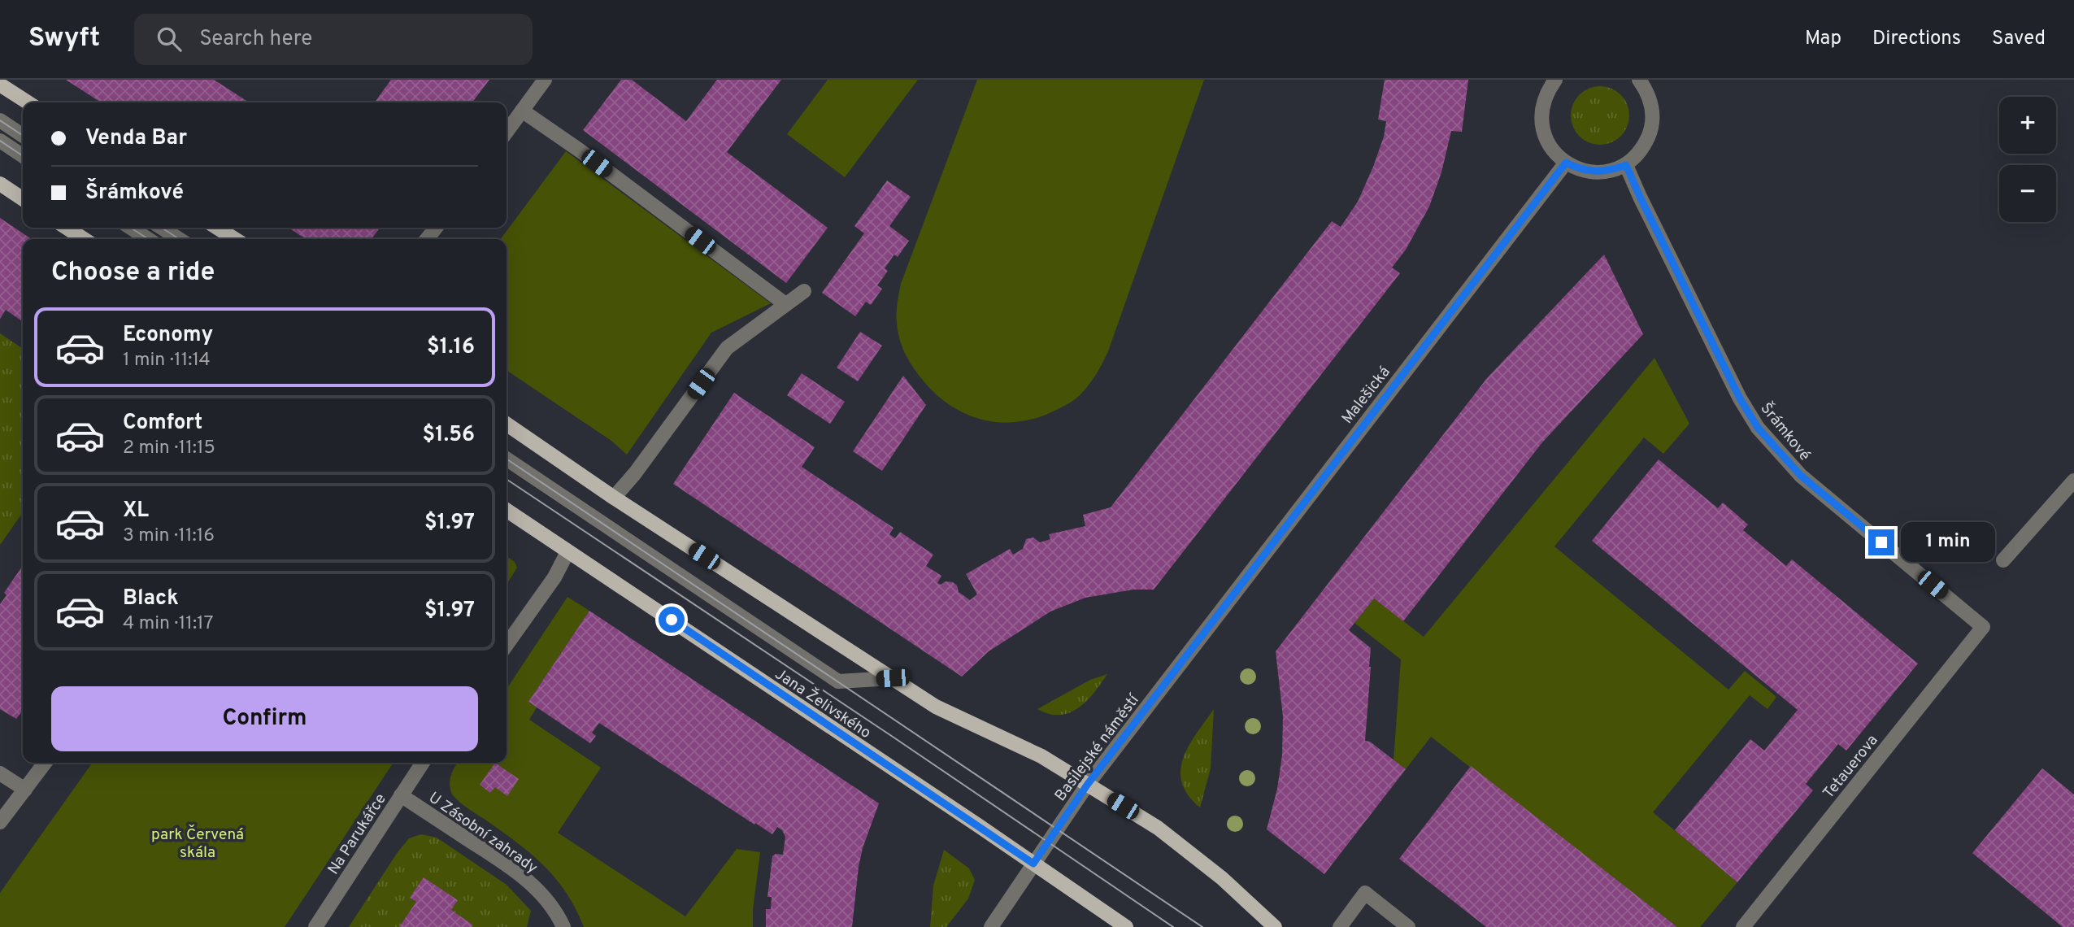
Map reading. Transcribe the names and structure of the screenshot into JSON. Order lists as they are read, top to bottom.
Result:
{
  "streets": {
    "main road": ["Jana Želivského"],
    "street": [
      "Malešická",
      "Šrámkové",
      "Basilejské náměstí",
      "Tetauerova",
      "U Zásobní zahrady",
      "Na Parukářce"
    ]
  },
  "crossings": [
    ["Malešická", "Basilejské náměstí"],
    ["Šrámkové", "Tetauerova"],
    ["Jana Želivského", "Basilejské náměstí"],
    ["U Zásobní zahrady", "Na Parukářce"]
  ],
  "parks": ["park Červená skála"],
  "page": {
    "header": "Swyft",
    "search": "Search here",
    "nav": ["Map", "Directions", "Saved"],
    "map_buttons": ["+", "−"],
    "banner": ["Venda Bar", "Šrámkové"],
    "heading": "Choose a ride",
    "list": [
      {
        "name": "Economy",
        "note": "1 min · 11:14",
        "value": "$1.16"
      },
      {
        "name": "Comfort",
        "note": "2 min · 11:15",
        "value": "$1.56"
      },
      {
        "name": "XL",
        "note": "3 min · 11:16",
        "value": "$1.97"
      },
      {
        "name": "Black",
        "note": "4 min · 11:17",
        "value": "$1.97"
      }
    ],
    "bubble": "1 min",
    "buttons": "Confirm"
  }
}
